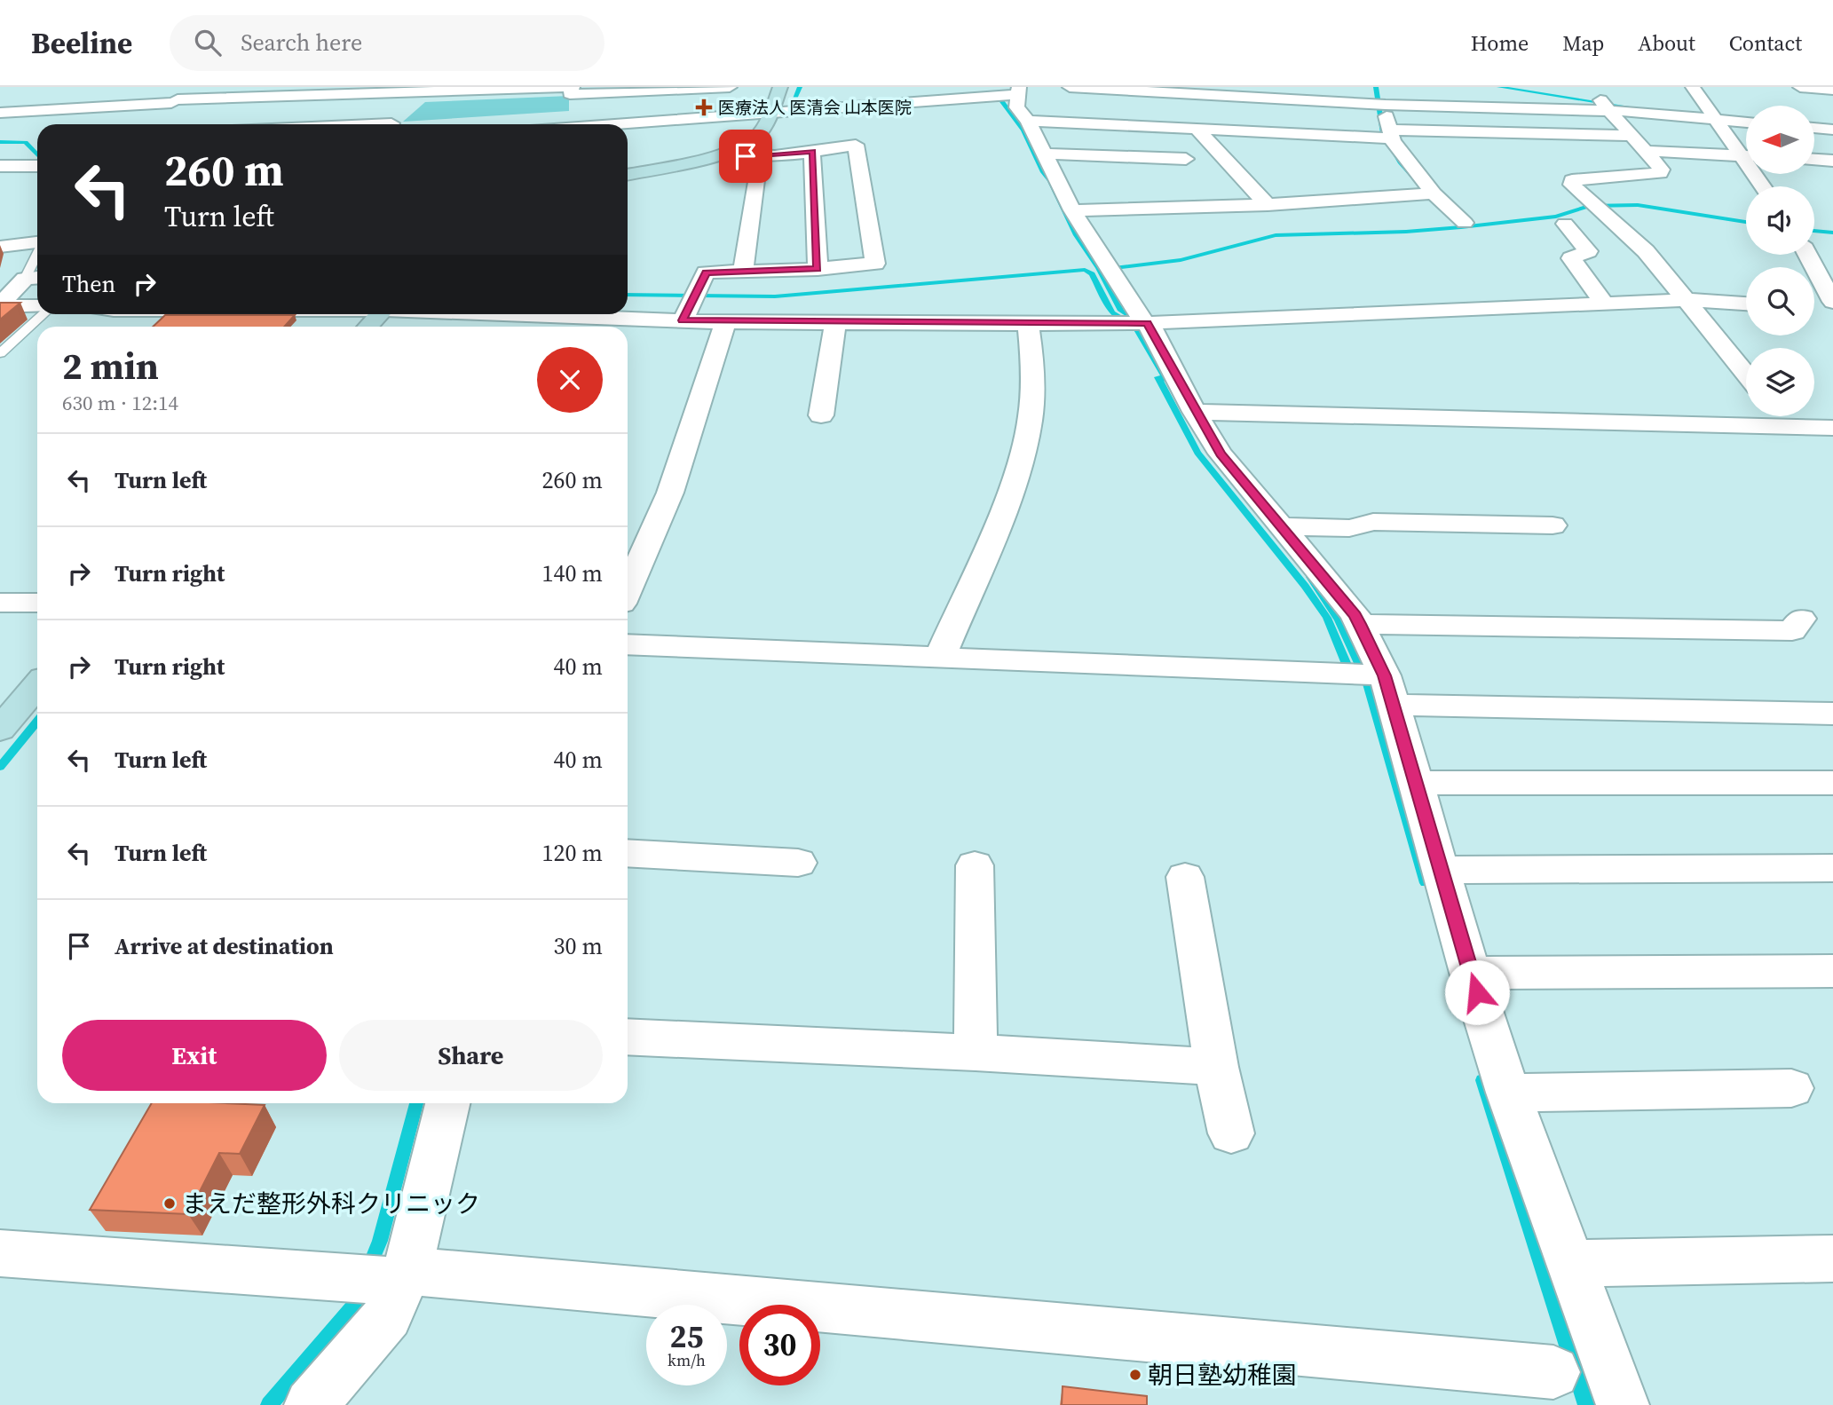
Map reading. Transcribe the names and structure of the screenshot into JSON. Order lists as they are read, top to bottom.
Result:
{
  "places": {
    "health": ["医療法人 医清会 山本医院"],
    "other": ["まえだ整形外科クリニック", "朝日塾幼稚園"]
  },
  "north": "left",
  "page": {
    "header": "Beeline",
    "search": "Search here",
    "nav": [
      "Home",
      "Map",
      "About",
      "Contact"
    ],
    "turn": ["260 m", "Turn left"],
    "then": "Then",
    "heading": ["2 min", "630 m · 12:14"],
    "list": [
      {
        "name": "Turn left",
        "value": "260 m"
      },
      {
        "name": "Turn right",
        "value": "140 m"
      },
      {
        "name": "Turn right",
        "value": "40 m"
      },
      {
        "name": "Turn left",
        "value": "40 m"
      },
      {
        "name": "Turn left",
        "value": "120 m"
      },
      {
        "name": "Arrive at destination",
        "value": "30 m"
      }
    ],
    "buttons": ["Exit", "Share"],
    "speed": "25 km/h",
    "limit": "30"
  }
}
